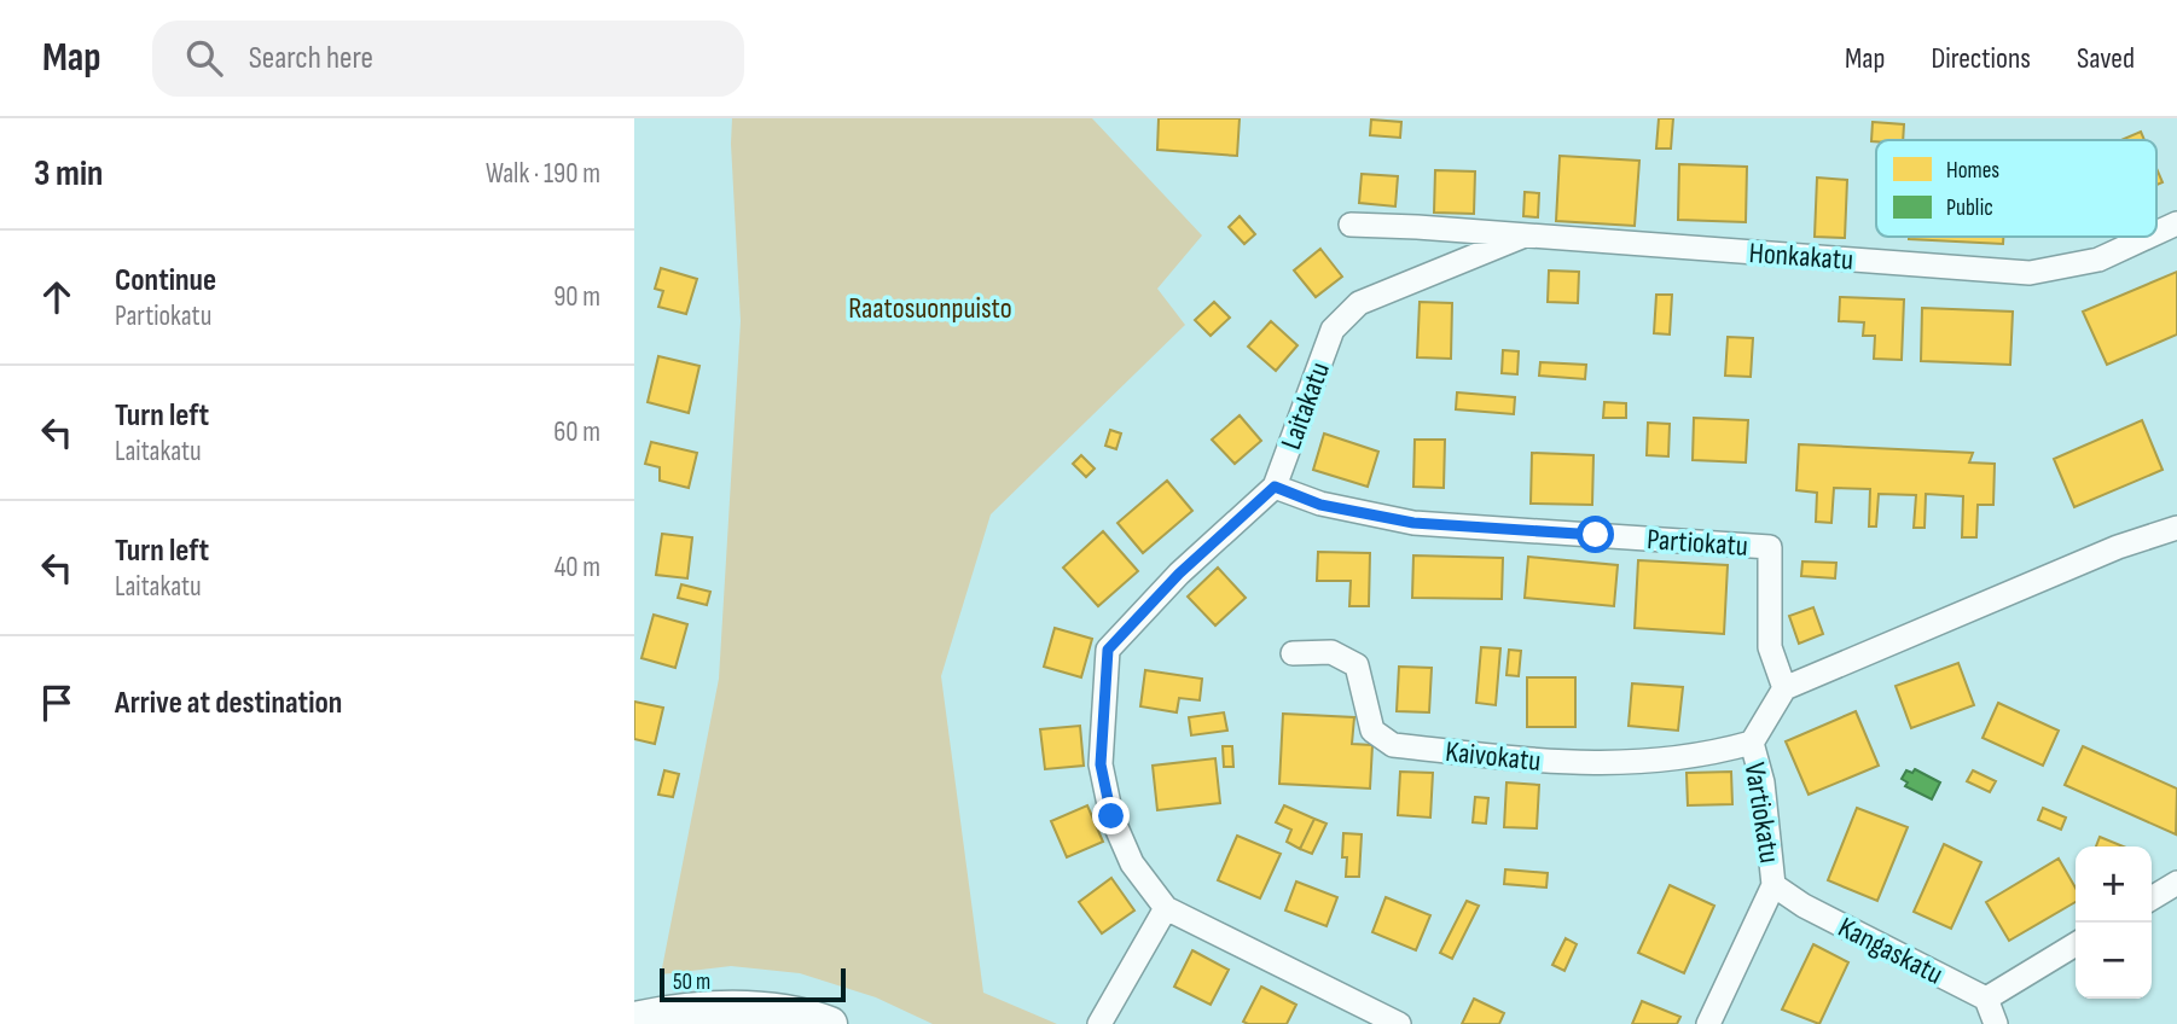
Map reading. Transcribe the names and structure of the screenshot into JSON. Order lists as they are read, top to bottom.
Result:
{
  "streets": {
    "street": [
      "Honkakatu",
      "Laitakatu",
      "Partiokatu",
      "Kaivokatu",
      "Vartiokatu",
      "Kangaskatu"
    ]
  },
  "crossings": [
    ["Honkakatu", "Laitakatu"],
    ["Laitakatu", "Partiokatu"],
    ["Partiokatu", "Vartiokatu"],
    ["Kaivokatu", "Vartiokatu"],
    ["Vartiokatu", "Kangaskatu"]
  ],
  "parks": ["Raatosuonpuisto"],
  "legend": ["Homes", "Public"],
  "scale_bar": "50 m",
  "page": {
    "header": "Map",
    "search": "Search here",
    "nav": ["Map", "Directions", "Saved"],
    "heading": ["3 min", "Walk · 190 m"],
    "list": [
      ["Continue", "Partiokatu", "90 m"],
      ["Turn left", "Laitakatu", "60 m"],
      ["Turn left", "Laitakatu", "40 m"],
      "Arrive at destination"
    ],
    "map_buttons": ["+", "−"],
    "scale": "50 m"
  }
}
